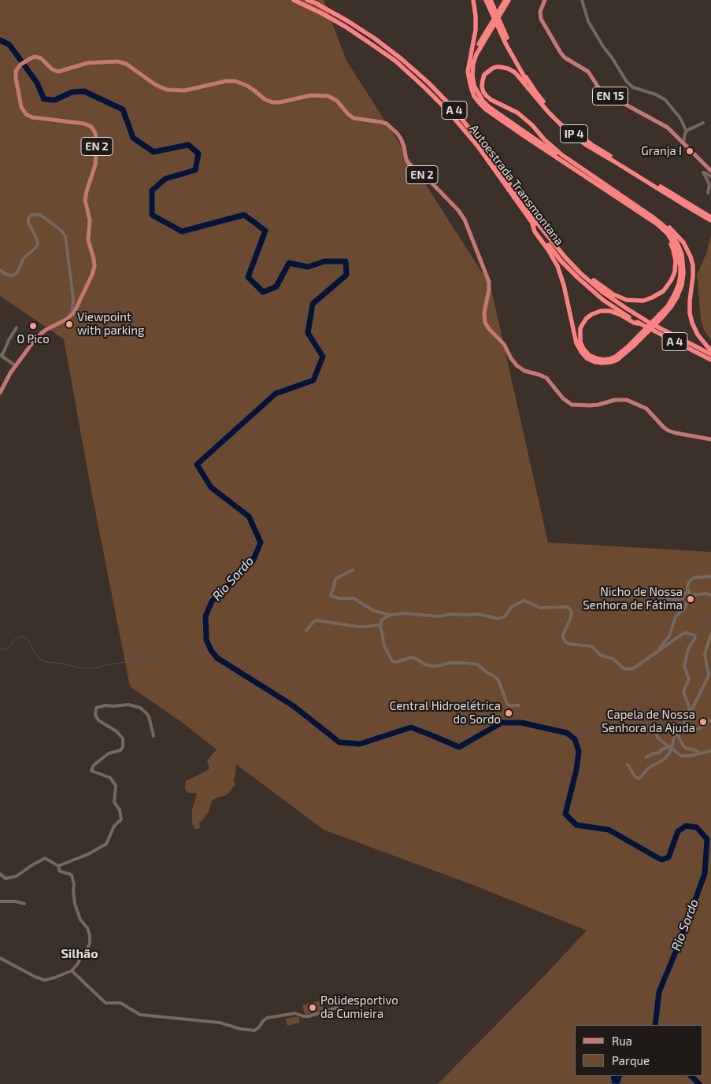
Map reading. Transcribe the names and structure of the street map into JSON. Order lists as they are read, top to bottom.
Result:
{
  "streets": {
    "highway": ["A 4", "IP 4", "Autoestrada Transmontana"],
    "main road": ["EN 15", "EN 2"]
  },
  "districts": ["Silhão"],
  "water": ["Rio Sordo"],
  "places": [
    "Granja I",
    "Viewpoint with parking",
    "O Pico",
    "Nicho de Nossa Senhora de Fátima",
    "Central Hidroelétrica do Sordo",
    "Capela de Nossa Senhora da Ajuda",
    "Polidesportivo da Cumieira"
  ],
  "legend": ["Rua", "Parque"]
}
